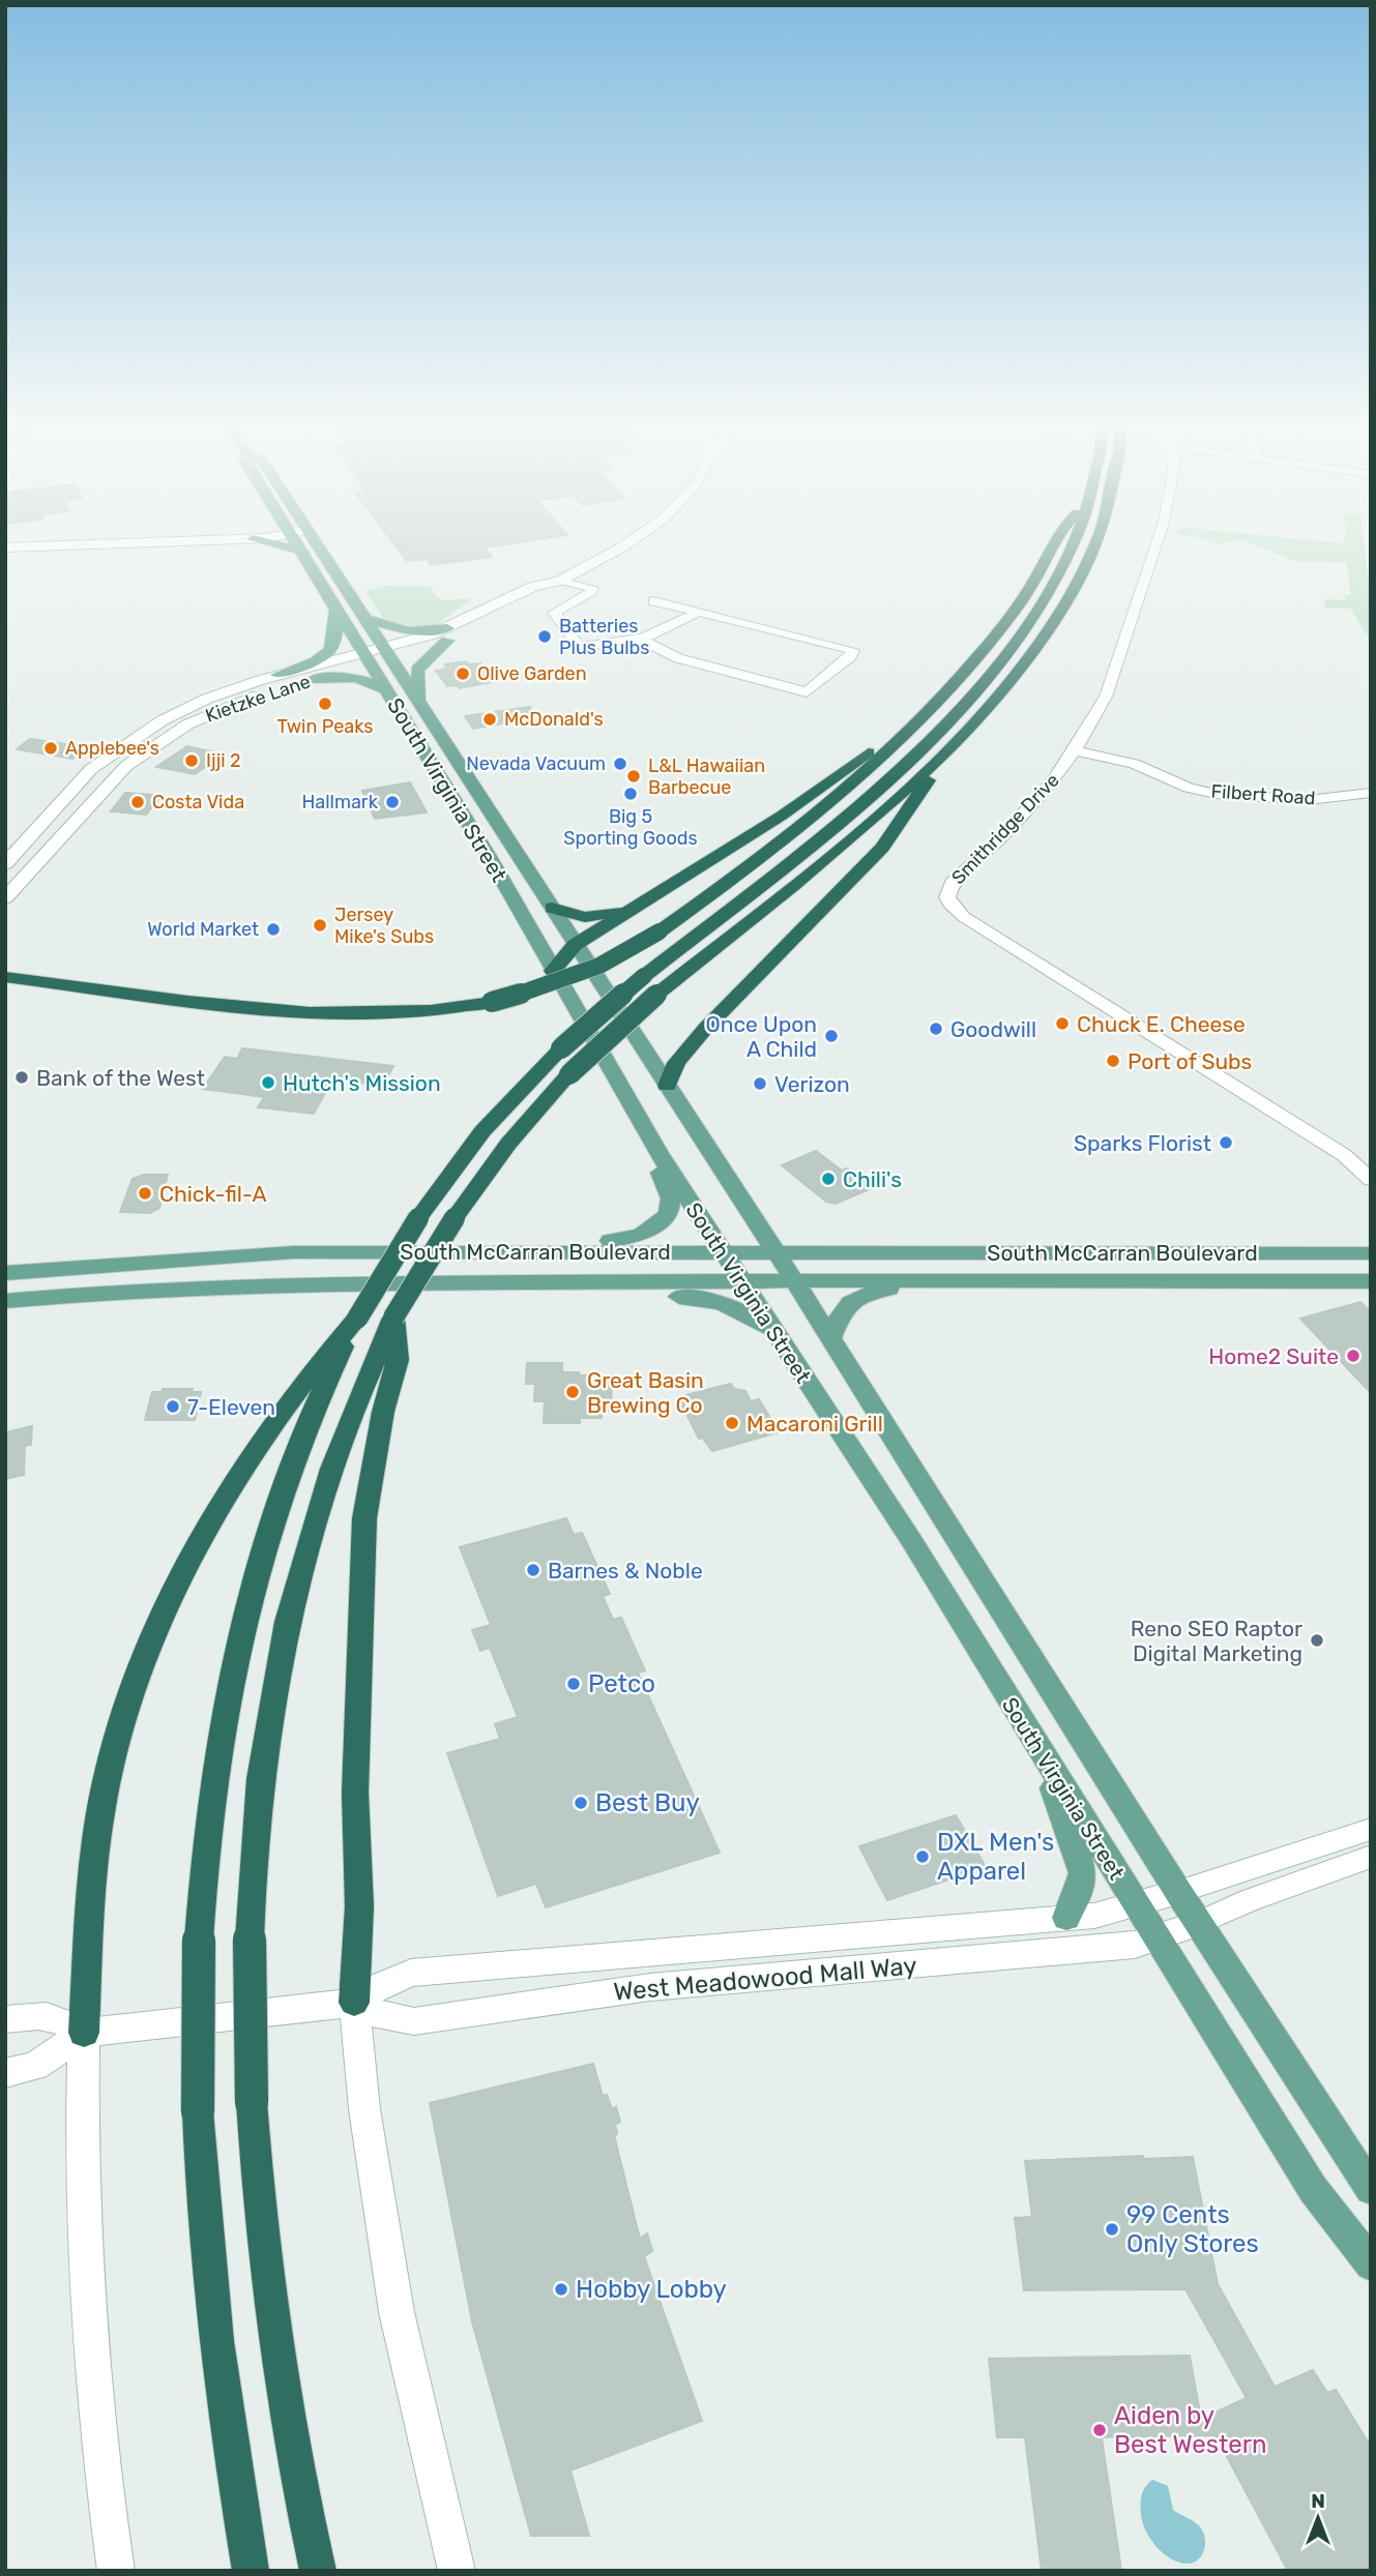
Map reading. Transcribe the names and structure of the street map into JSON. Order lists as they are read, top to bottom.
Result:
{
  "streets": {
    "main road": [
      "Kietzke Lane",
      "South Virginia Street",
      "South McCarran Boulevard",
      "West Meadowood Mall Way"
    ],
    "street": ["Filbert Road", "Smithridge Drive"]
  },
  "crossings": [
    ["Kietzke Lane", "South Virginia Street"],
    ["South Virginia Street", "South McCarran Boulevard"],
    ["South Virginia Street", "West Meadowood Mall Way"],
    ["Filbert Road", "Smithridge Drive"]
  ],
  "places": [
    "Batteries Plus Bulbs",
    "Olive Garden",
    "Twin Peaks",
    "McDonald's",
    "Applebee's",
    "Ijji 2",
    "Nevada Vacuum",
    "L&L Hawaiian Barbecue",
    "Big 5 Sporting Goods",
    "Costa Vida",
    "Hallmark",
    "Jersey Mike's Subs",
    "World Market",
    "Chuck E. Cheese",
    "Goodwill",
    "Once Upon A Child",
    "Port of Subs",
    "Bank of the West",
    "Hutch's Mission",
    "Verizon",
    "Sparks Florist",
    "Chili's",
    "Chick-fil-A",
    "Home2 Suite",
    "Great Basin Brewing Co",
    "7-Eleven",
    "Macaroni Grill",
    "Barnes & Noble",
    "Reno SEO Raptor Digital Marketing",
    "Petco",
    "Best Buy",
    "DXL Men's Apparel",
    "99 Cents Only Stores",
    "Hobby Lobby",
    "Aiden by Best Western"
  ],
  "north": "top"
}
